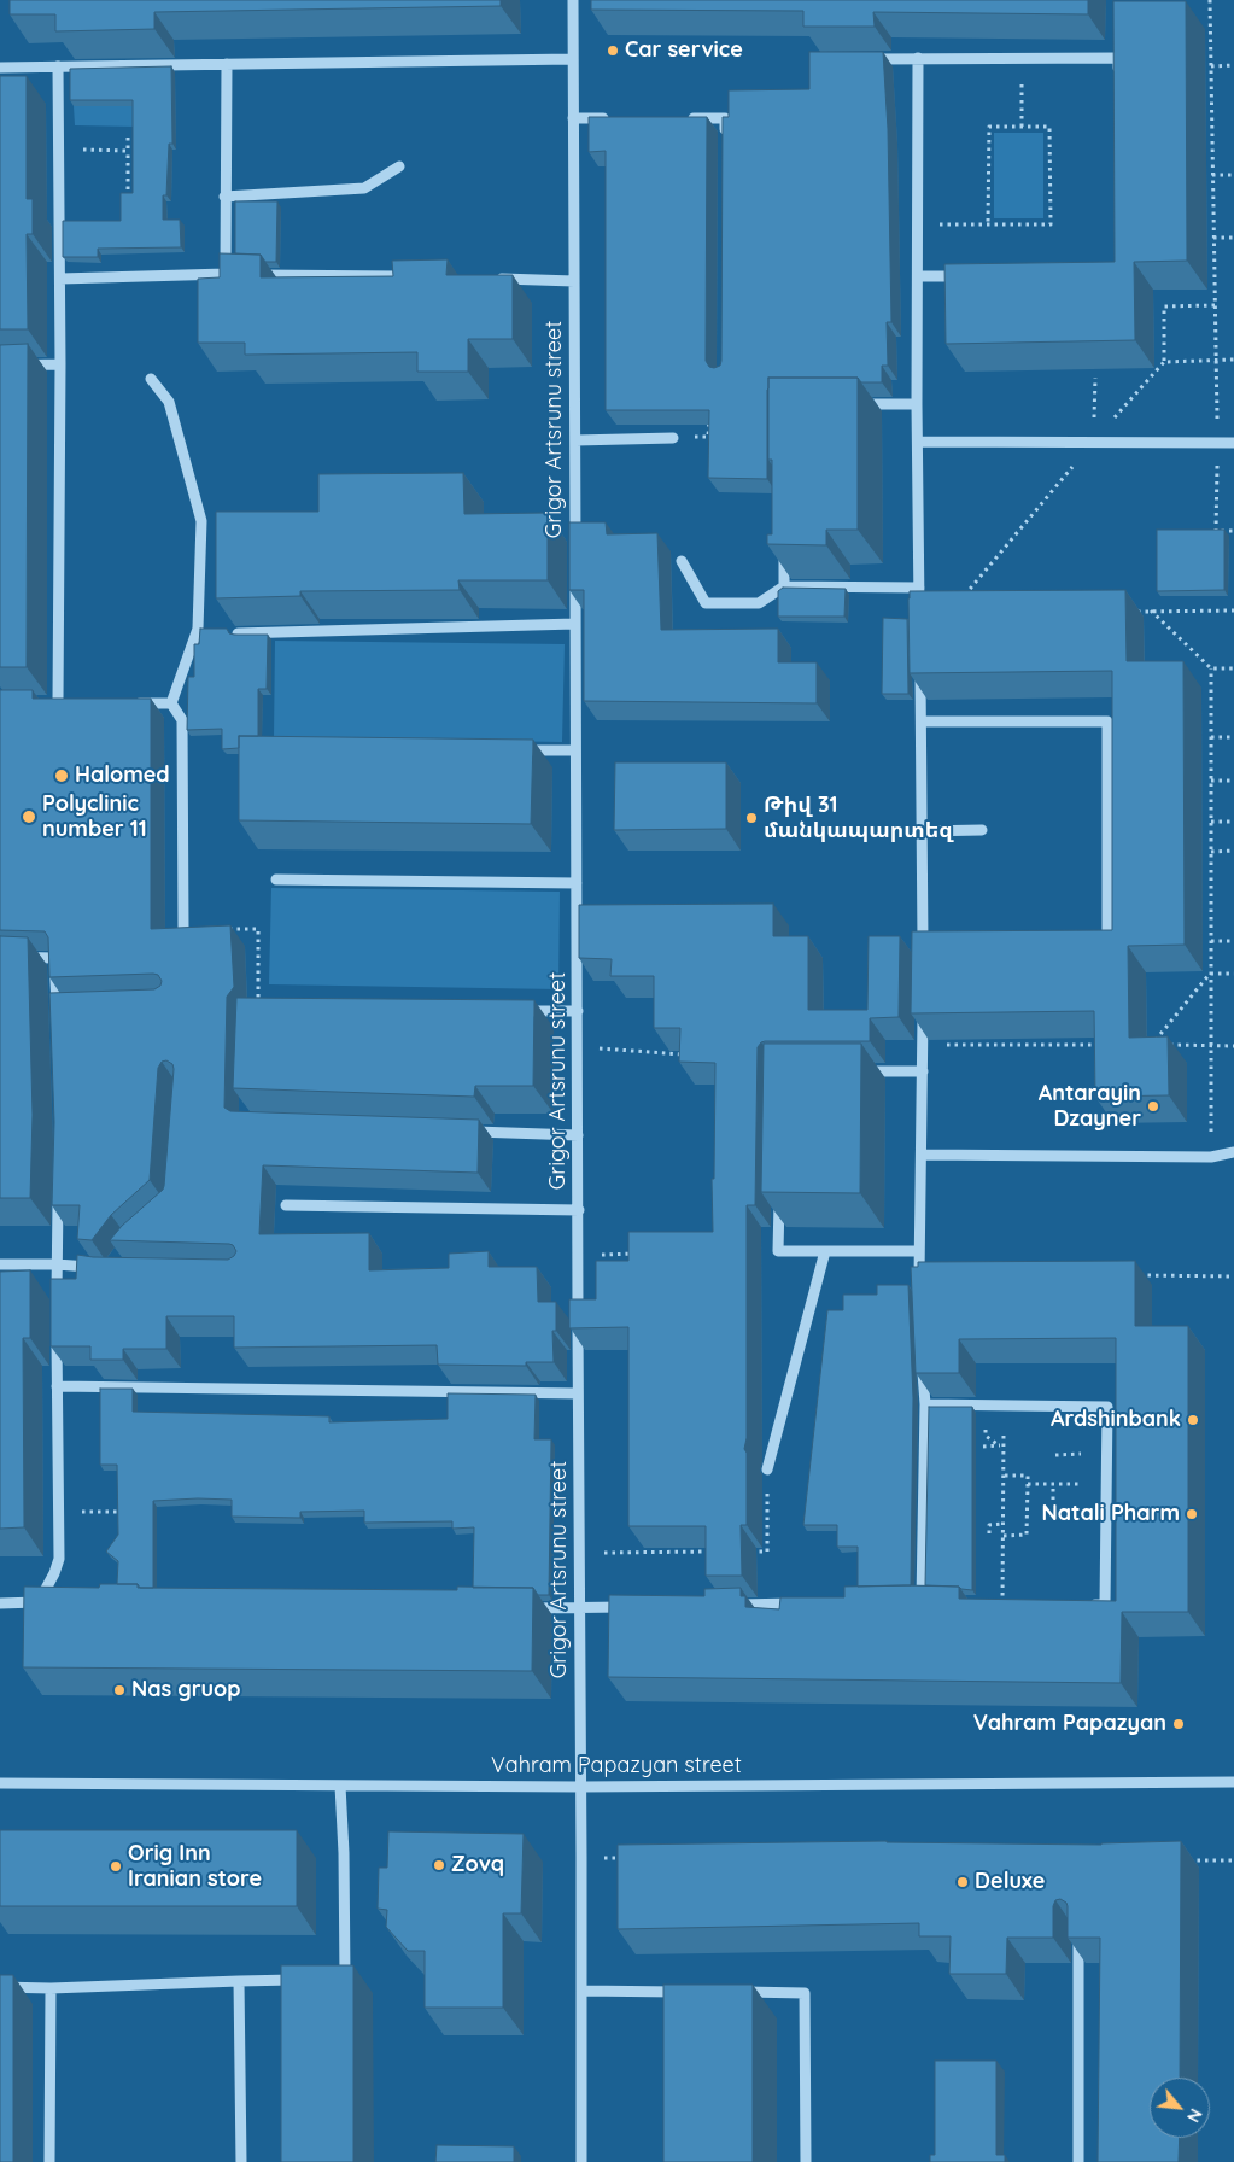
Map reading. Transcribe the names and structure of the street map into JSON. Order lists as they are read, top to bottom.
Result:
{
  "streets": {
    "street": ["Grigor Artsrunu street", "Vahram Papazyan street"]
  },
  "crossings": [
    ["Grigor Artsrunu street", "Vahram Papazyan street"]
  ],
  "places": [
    "Car service",
    "Halomed",
    "Polyclinic number 11",
    "Թիվ 31 մանկապարտեզ",
    "Antarayin Dzayner",
    "Ardshinbank",
    "Natali Pharm",
    "Nas gruop",
    "Vahram Papazyan",
    "Zovq",
    "Orig Inn Iranian store",
    "Deluxe"
  ],
  "north": "bottom right"
}
